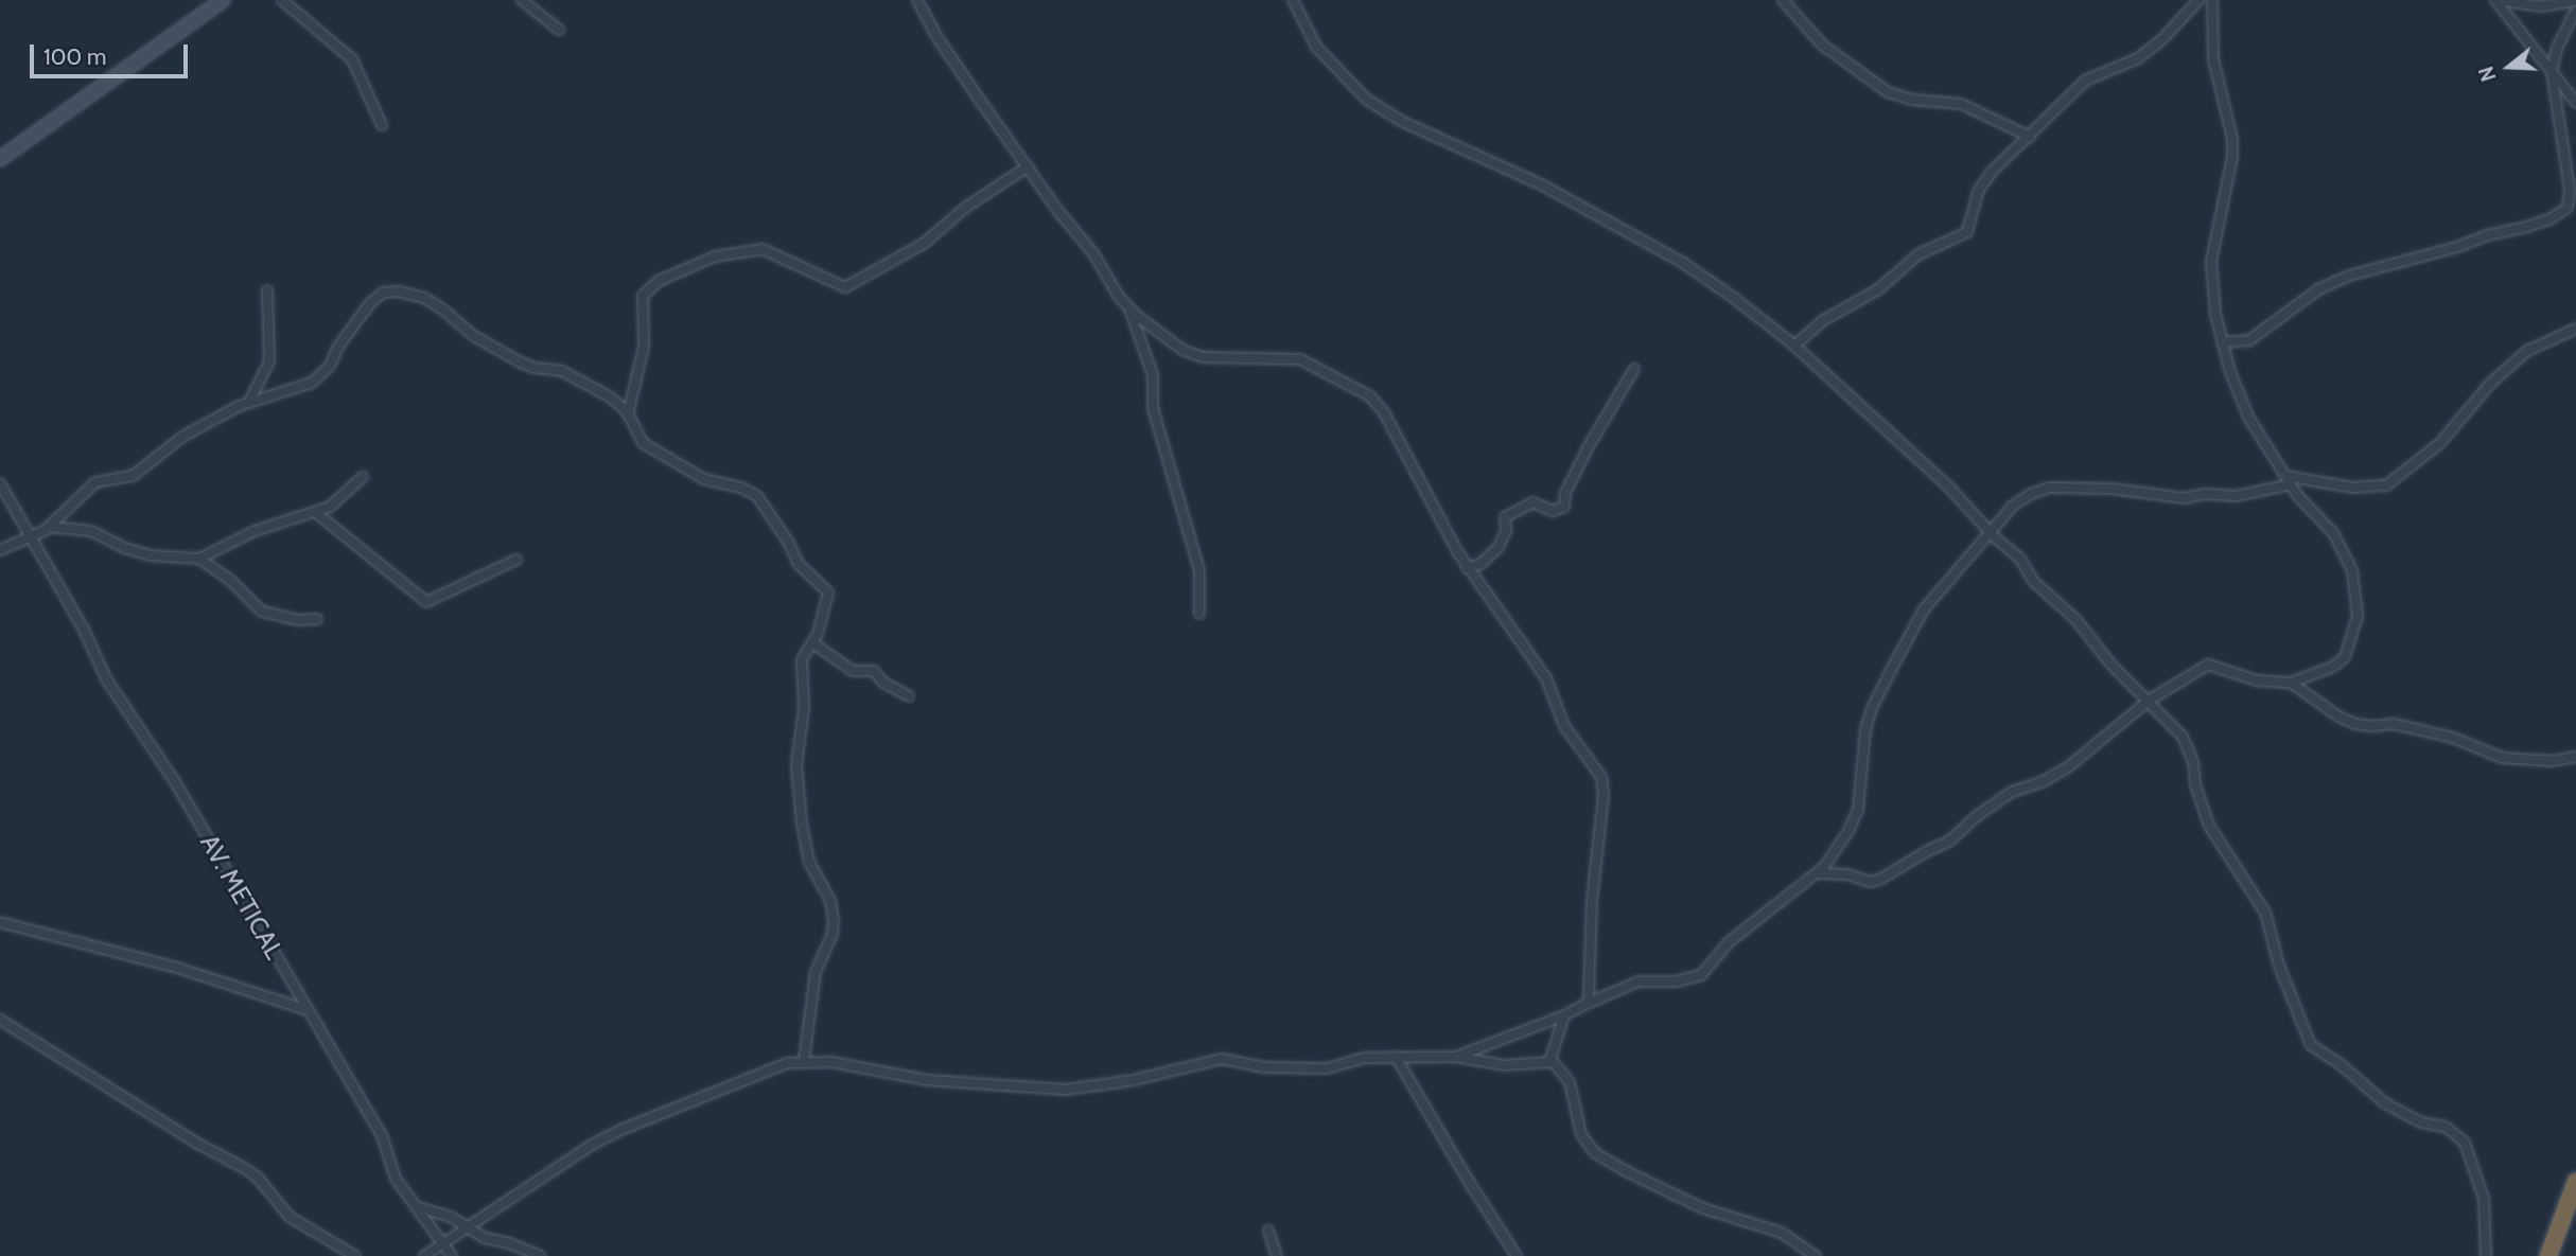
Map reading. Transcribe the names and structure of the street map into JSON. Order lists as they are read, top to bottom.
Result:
{
  "streets": {
    "street": ["AV. METICAL"]
  },
  "scale_bar": "100 m",
  "north": "left"
}
